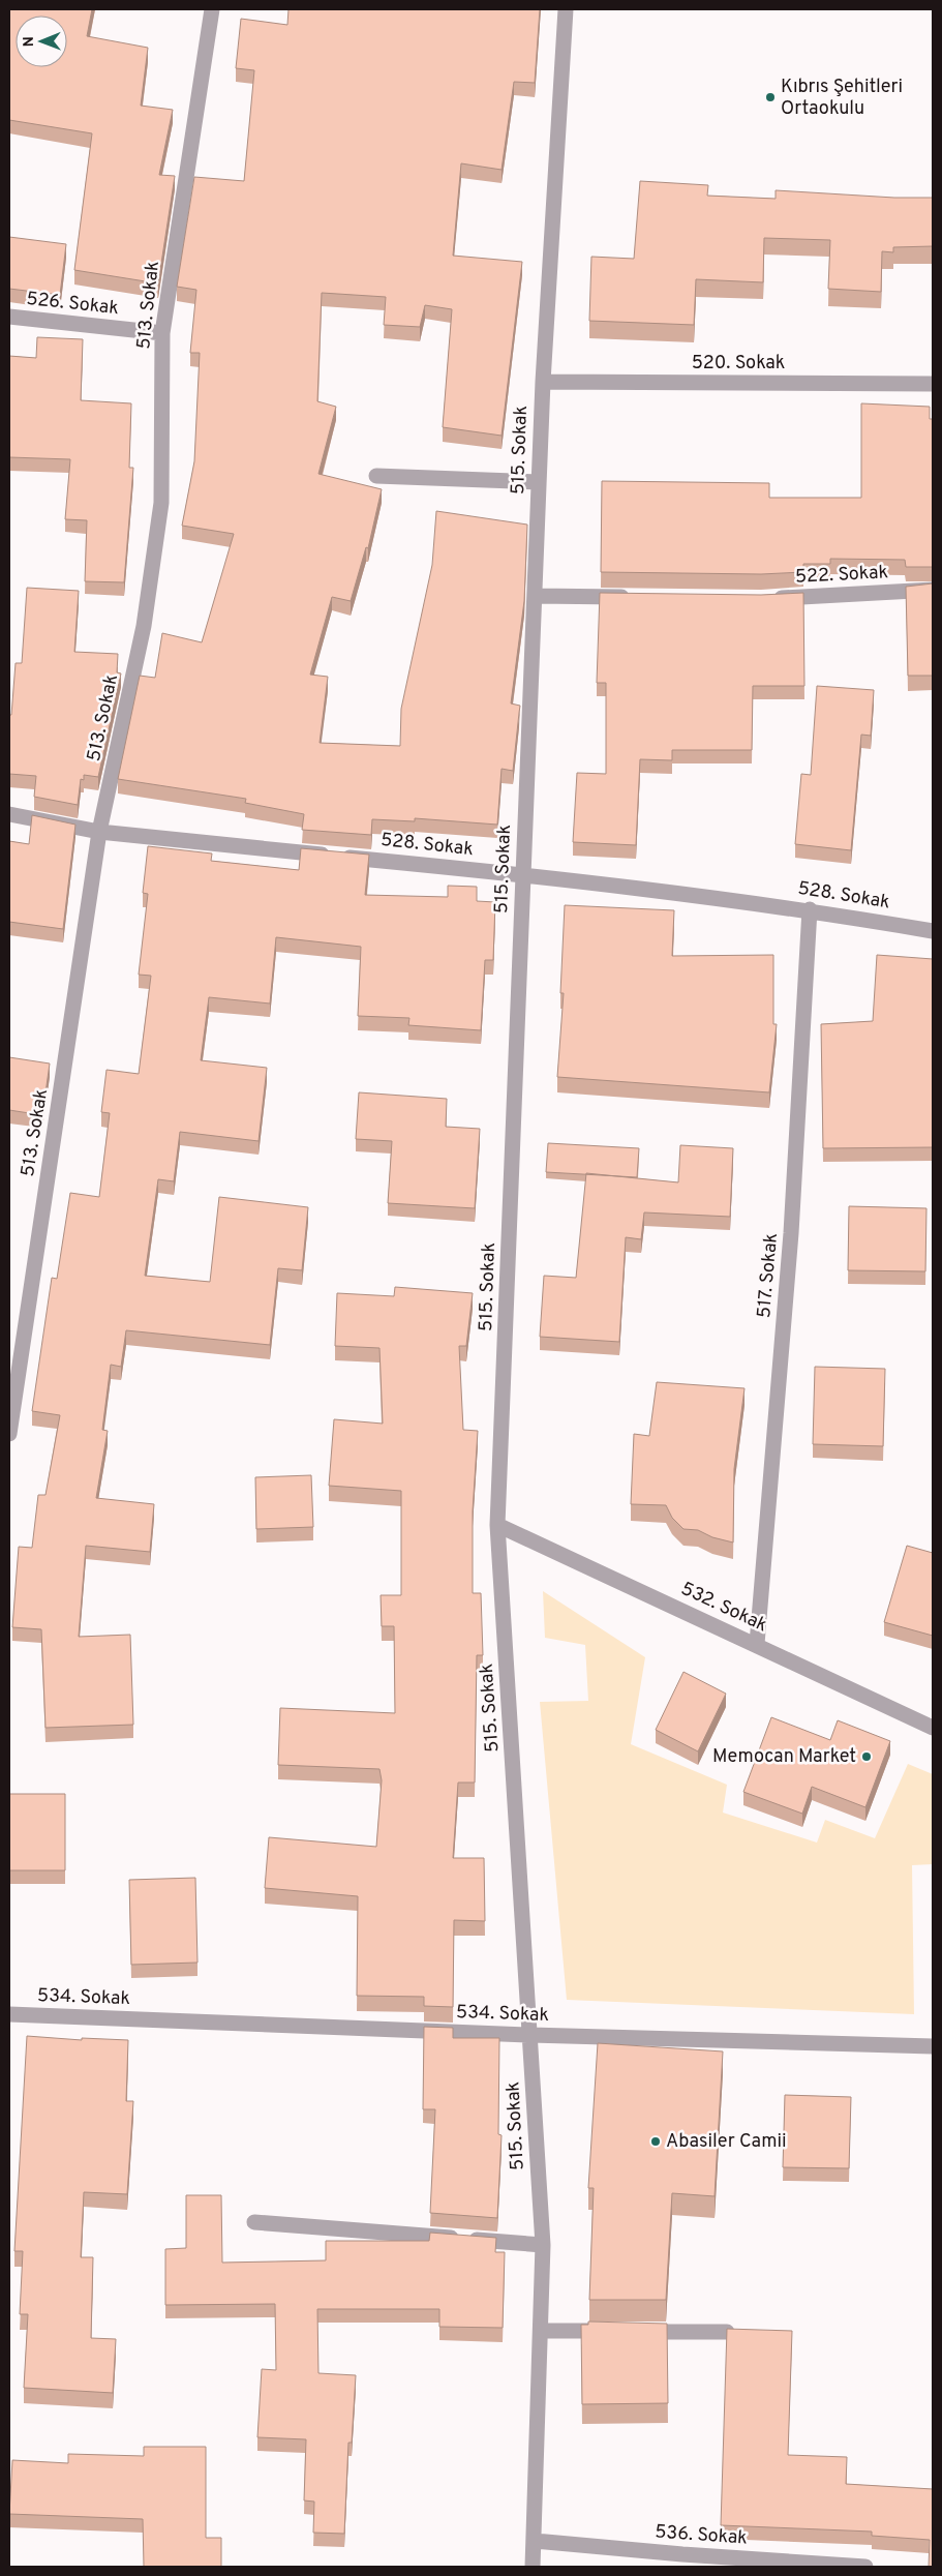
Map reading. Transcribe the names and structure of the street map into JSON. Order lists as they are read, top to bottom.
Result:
{
  "streets": {
    "street": [
      "526. Sokak",
      "513. Sokak",
      "520. Sokak",
      "515. Sokak",
      "522. Sokak",
      "528. Sokak",
      "517. Sokak",
      "532. Sokak",
      "534. Sokak",
      "536. Sokak"
    ]
  },
  "crossings": [
    ["526. Sokak", "513. Sokak"],
    ["513. Sokak", "528. Sokak"],
    ["520. Sokak", "515. Sokak"],
    ["515. Sokak", "528. Sokak"],
    ["515. Sokak", "532. Sokak"],
    ["515. Sokak", "534. Sokak"],
    ["515. Sokak", "536. Sokak"],
    ["528. Sokak", "517. Sokak"],
    ["517. Sokak", "532. Sokak"]
  ],
  "places": ["Kıbrıs Şehitleri Ortaokulu", "Memocan Market", "Abasiler Camii"],
  "north": "left"
}
